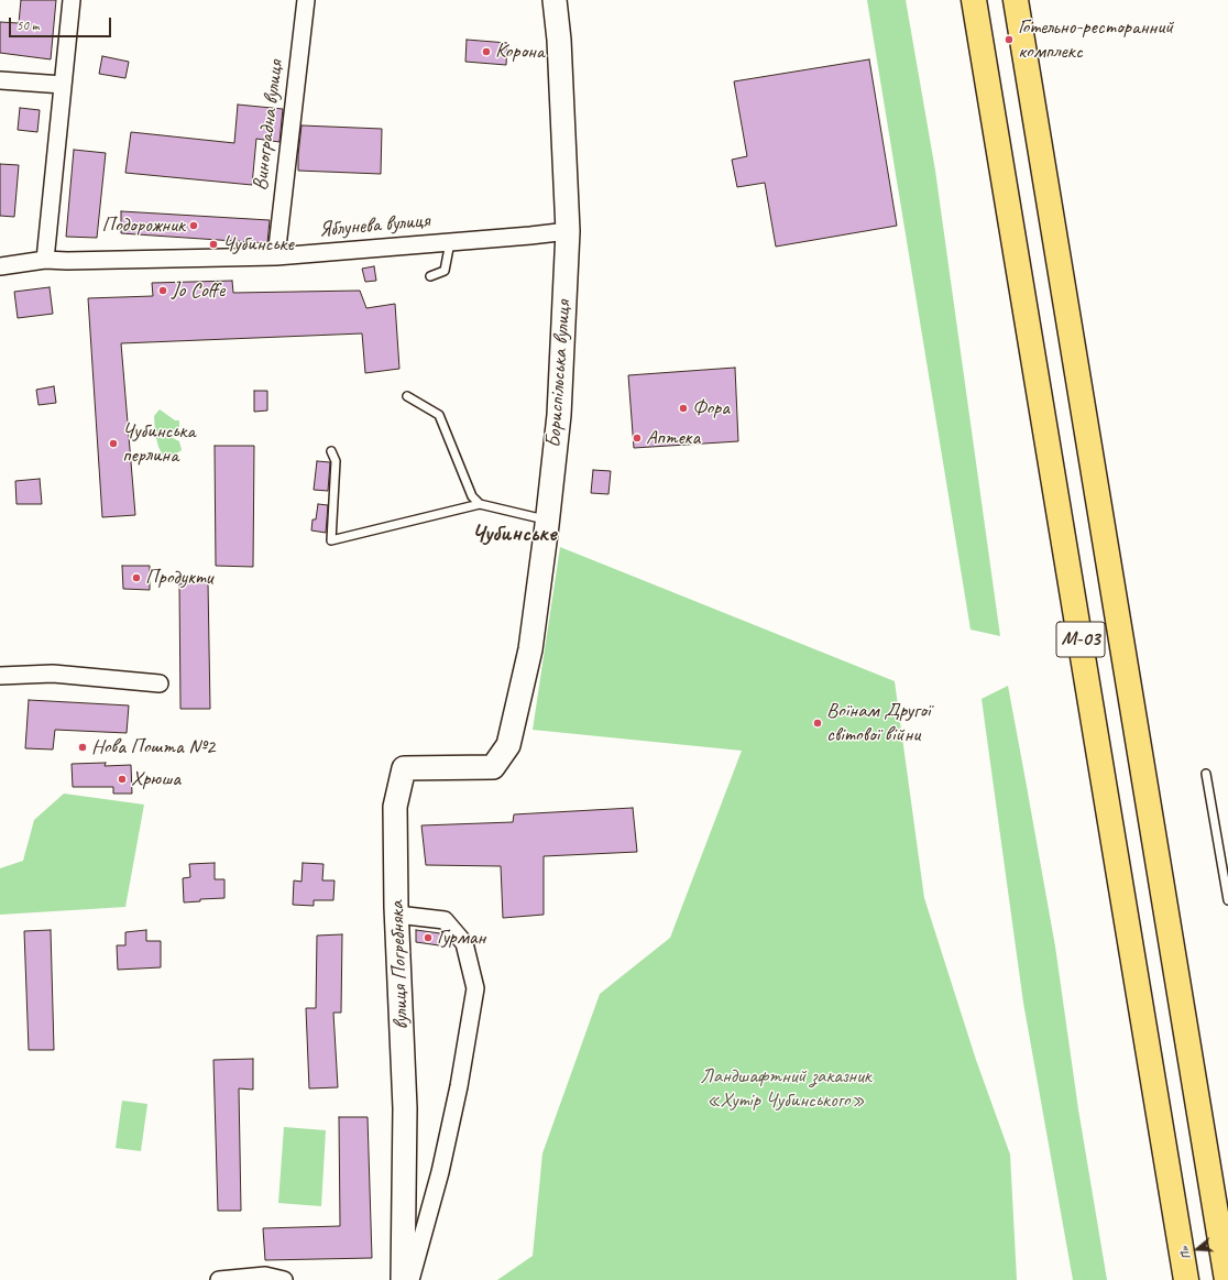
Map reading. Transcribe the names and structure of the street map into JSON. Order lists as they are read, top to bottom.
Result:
{
  "streets": {
    "highway": ["М-03"],
    "street": [
      "Виноградна вулиця",
      "Яблунева вулиця",
      "Бориспільська вулиця",
      "вулиця Погребняка"
    ]
  },
  "crossings": [
    ["Виноградна вулиця", "Яблунева вулиця"],
    ["Яблунева вулиця", "Бориспільська вулиця"],
    ["Бориспільська вулиця", "вулиця Погребняка"]
  ],
  "districts": ["Чубинське"],
  "parks": ["Ландшафтний заказник «Хутір Чубинського»"],
  "places": [
    "Готельно-ресторанний комплекс",
    "Корона",
    "Подорожник",
    "Чубинське",
    "Jo Coffe",
    "Фора",
    "Аптека",
    "Чубинська перлина",
    "Продукти",
    "Воїнам Другої світової війни",
    "Нова Пошта №2",
    "Хрюша",
    "Гурман"
  ],
  "scale_bar": "50 m",
  "north": "left"
}
